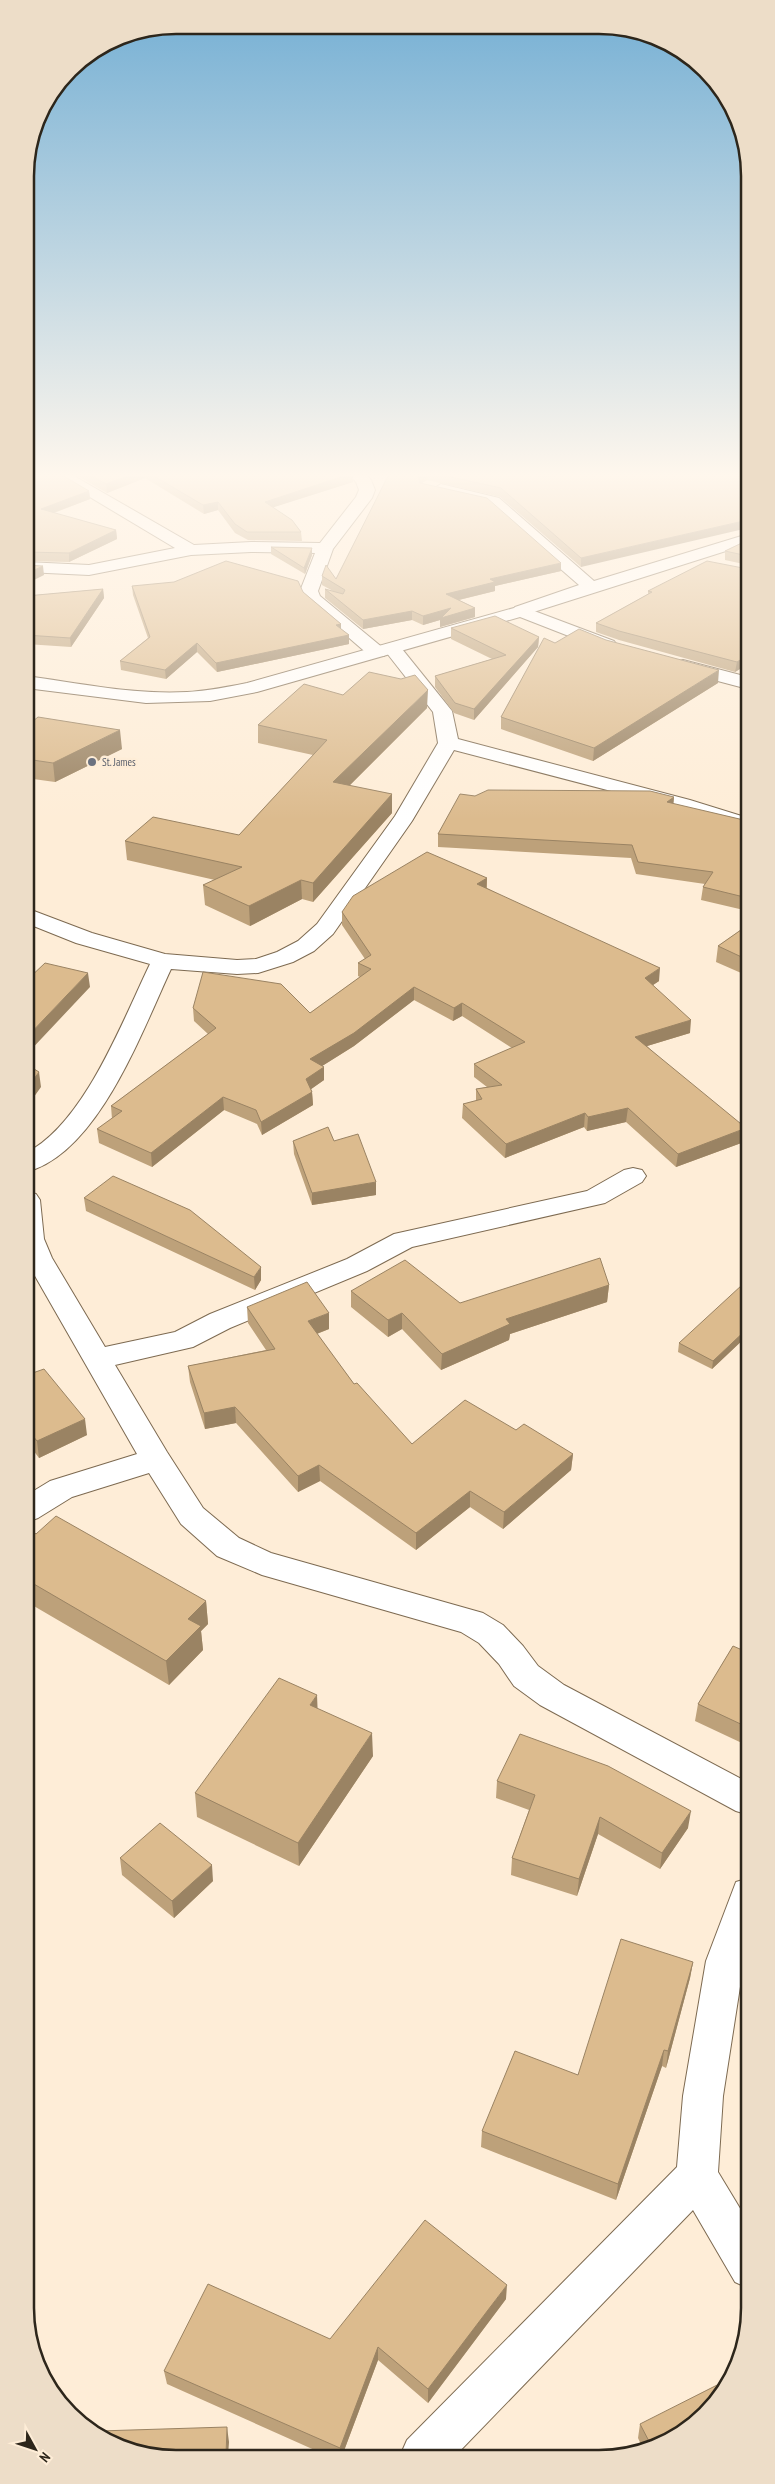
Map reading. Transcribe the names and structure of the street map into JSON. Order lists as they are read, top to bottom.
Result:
{
  "places": ["St. James"],
  "north": "bottom right"
}
